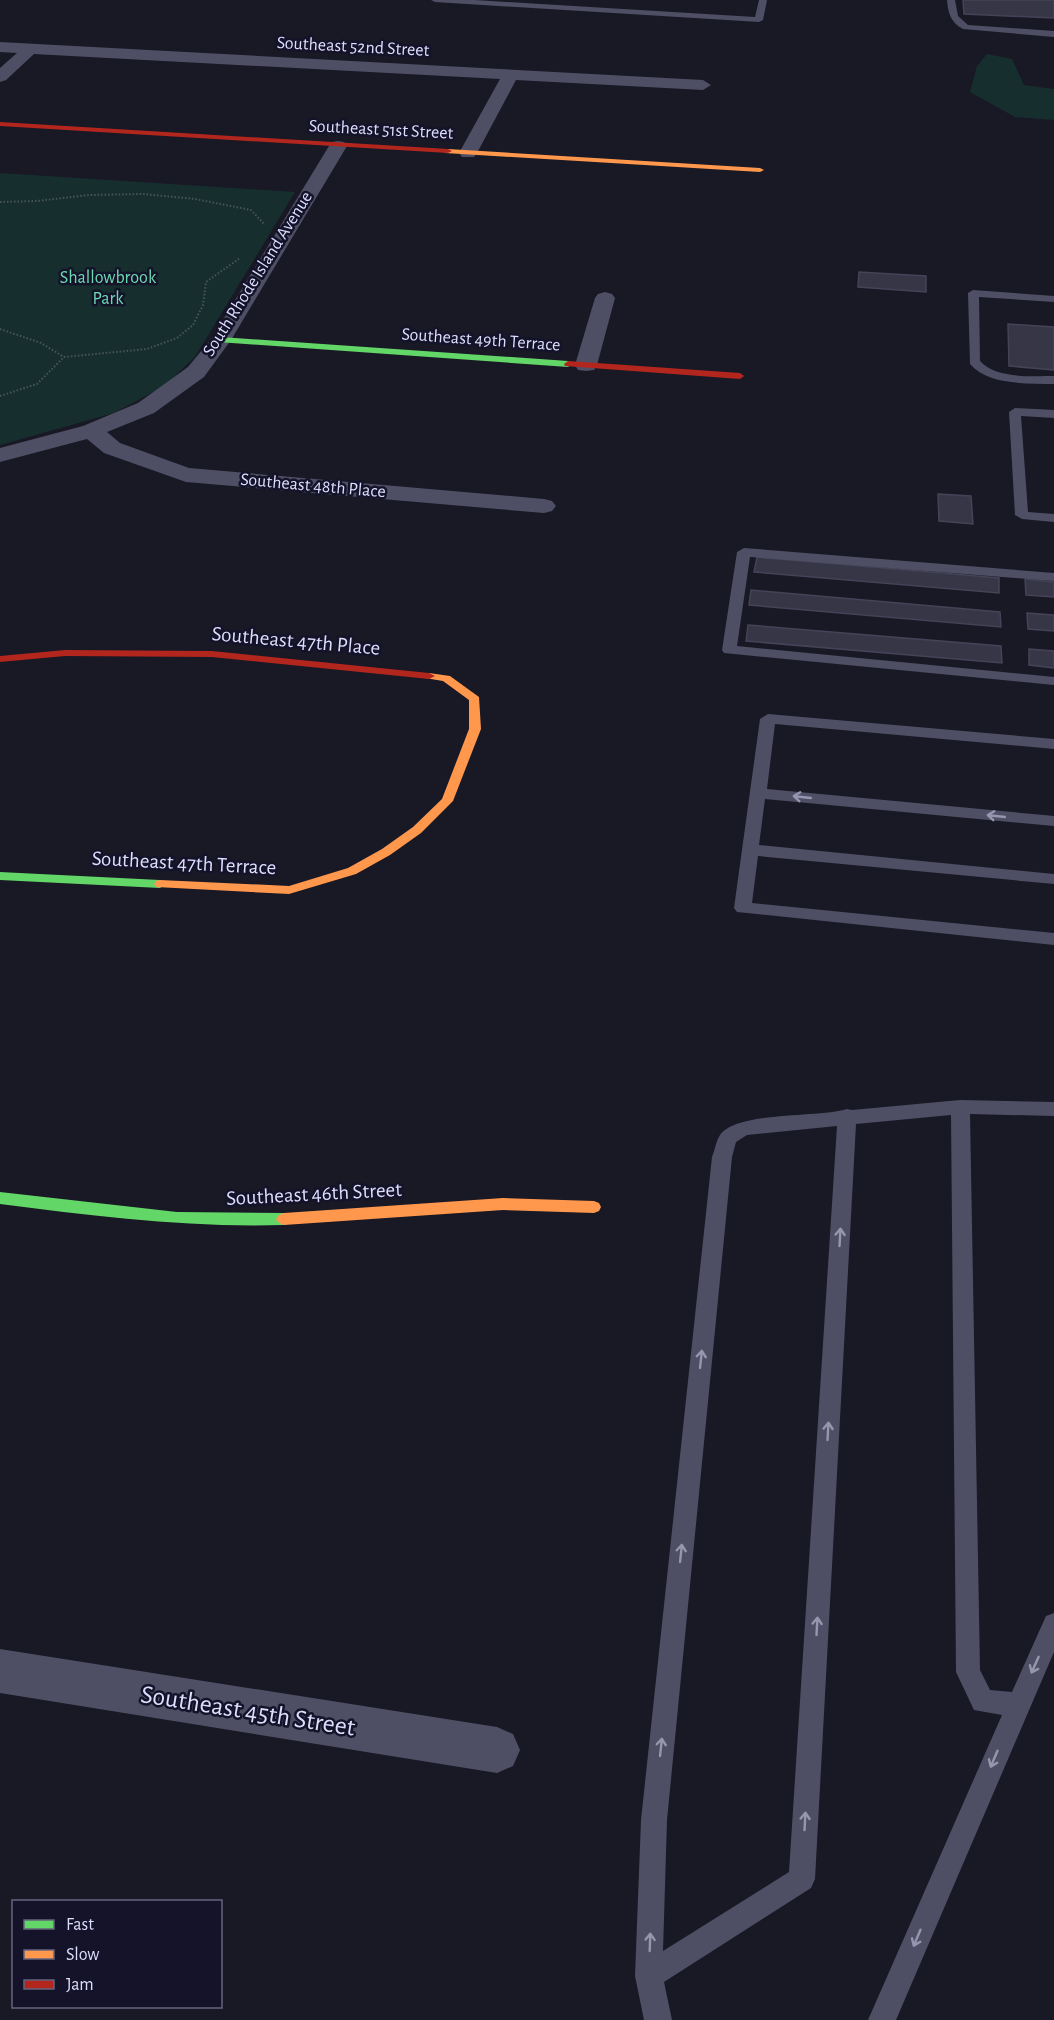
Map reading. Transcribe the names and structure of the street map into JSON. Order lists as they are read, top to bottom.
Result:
{
  "streets": {
    "street": [
      "Southeast 52nd Street",
      "Southeast 51st Street",
      "South Rhode Island Avenue",
      "Southeast 49th Terrace",
      "Southeast 48th Place",
      "Southeast 47th Place",
      "Southeast 47th Terrace",
      "Southeast 46th Street",
      "Southeast 45th Street"
    ]
  },
  "crossings": [
    ["Southeast 51st Street", "South Rhode Island Avenue"],
    ["South Rhode Island Avenue", "Southeast 49th Terrace"],
    ["South Rhode Island Avenue", "Southeast 48th Place"],
    ["Southeast 47th Place", "Southeast 47th Terrace"]
  ],
  "parks": ["Shallowbrook Park"],
  "legend": ["Fast", "Slow", "Jam"]
}
